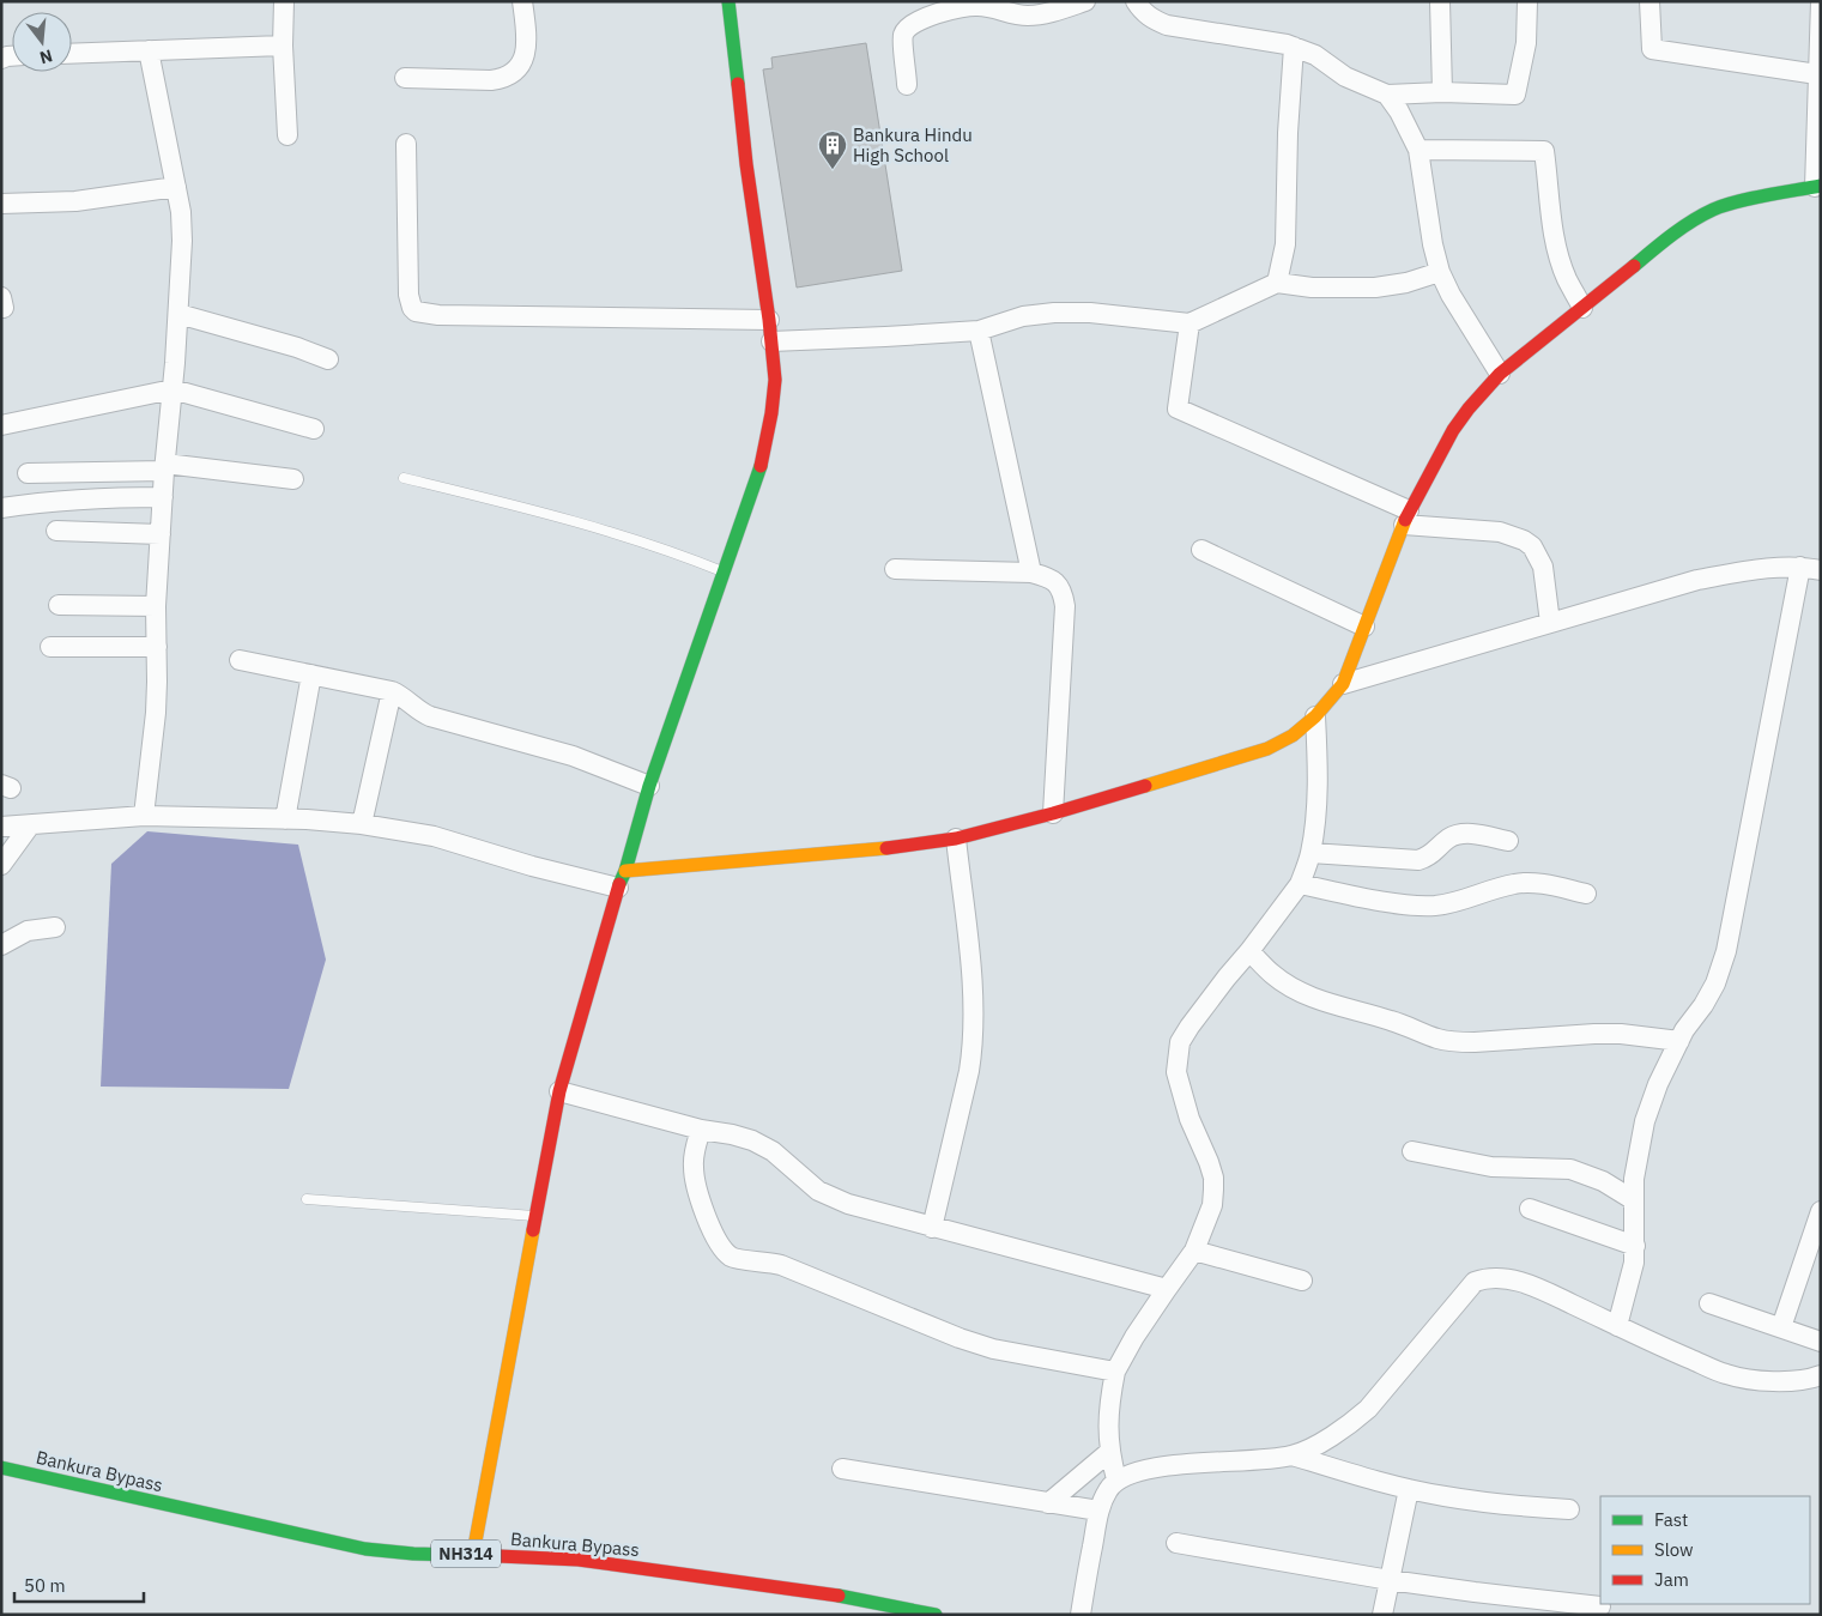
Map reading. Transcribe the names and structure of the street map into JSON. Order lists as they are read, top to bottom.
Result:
{
  "streets": {
    "main road": ["Bankura Bypass", "NH314"]
  },
  "places": {
    "building": ["Bankura Hindu High School"]
  },
  "legend": ["Fast", "Slow", "Jam"],
  "scale_bar": "50 m",
  "north": "bottom"
}
